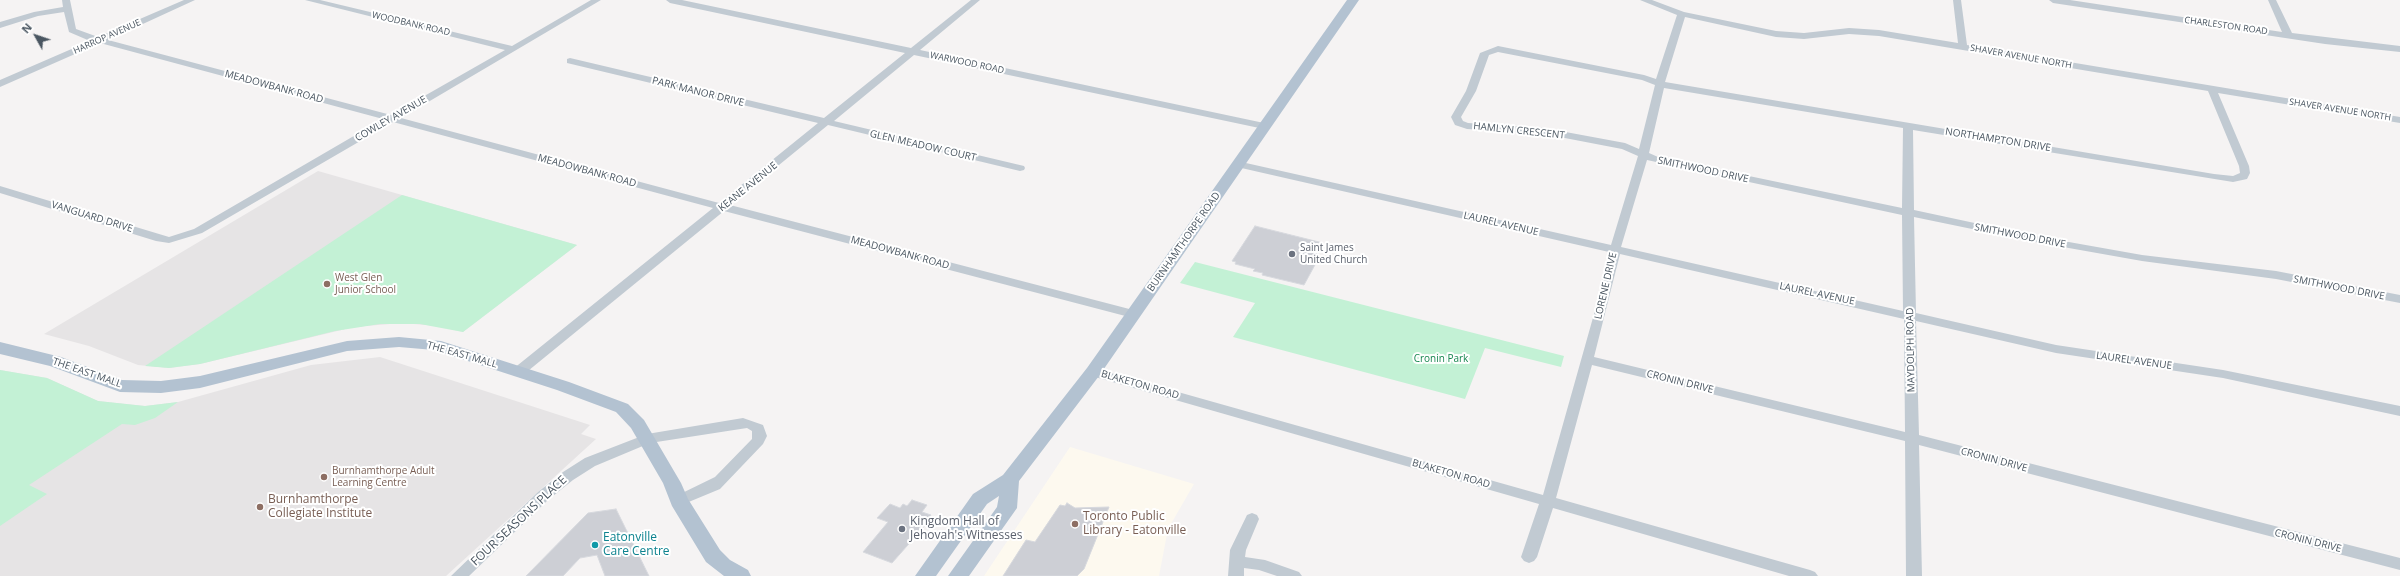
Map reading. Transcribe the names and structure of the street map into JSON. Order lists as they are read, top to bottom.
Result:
{
  "streets": {
    "main road": ["BURNHAMTHORPE ROAD", "THE EAST MALL"],
    "street": [
      "WOODBANK ROAD",
      "CHARLESTON ROAD",
      "HARROP AVENUE",
      "SHAVER AVENUE NORTH",
      "WARWOOD ROAD",
      "MEADOWBANK ROAD",
      "PARK MANOR DRIVE",
      "COWLEY AVENUE",
      "HAMLYN CRESCENT",
      "NORTHAMPTON DRIVE",
      "GLEN MEADOW COURT",
      "SMITHWOOD DRIVE",
      "KEANE AVENUE",
      "VANGUARD DRIVE",
      "LAUREL AVENUE",
      "LORENE DRIVE",
      "MAYDOLPH ROAD",
      "CRONIN DRIVE",
      "BLAKETON ROAD",
      "FOUR SEASONS PLACE"
    ]
  },
  "crossings": [
    ["WOODBANK ROAD", "COWLEY AVENUE"],
    ["HARROP AVENUE", "MEADOWBANK ROAD"],
    ["SHAVER AVENUE NORTH", "NORTHAMPTON DRIVE"],
    ["SHAVER AVENUE NORTH", "LORENE DRIVE"],
    ["WARWOOD ROAD", "KEANE AVENUE"],
    ["WARWOOD ROAD", "BURNHAMTHORPE ROAD"],
    ["MEADOWBANK ROAD", "COWLEY AVENUE"],
    ["MEADOWBANK ROAD", "KEANE AVENUE"],
    ["MEADOWBANK ROAD", "BURNHAMTHORPE ROAD"],
    ["PARK MANOR DRIVE", "GLEN MEADOW COURT"],
    ["PARK MANOR DRIVE", "KEANE AVENUE"],
    ["COWLEY AVENUE", "VANGUARD DRIVE"],
    ["HAMLYN CRESCENT", "NORTHAMPTON DRIVE"],
    ["HAMLYN CRESCENT", "SMITHWOOD DRIVE"],
    ["HAMLYN CRESCENT", "LORENE DRIVE"],
    ["NORTHAMPTON DRIVE", "LORENE DRIVE"],
    ["NORTHAMPTON DRIVE", "MAYDOLPH ROAD"],
    ["GLEN MEADOW COURT", "KEANE AVENUE"],
    ["SMITHWOOD DRIVE", "LORENE DRIVE"],
    ["SMITHWOOD DRIVE", "MAYDOLPH ROAD"],
    ["KEANE AVENUE", "THE EAST MALL"],
    ["LAUREL AVENUE", "BURNHAMTHORPE ROAD"],
    ["LAUREL AVENUE", "LORENE DRIVE"],
    ["LAUREL AVENUE", "MAYDOLPH ROAD"],
    ["BURNHAMTHORPE ROAD", "BLAKETON ROAD"],
    ["LORENE DRIVE", "CRONIN DRIVE"],
    ["LORENE DRIVE", "BLAKETON ROAD"],
    ["MAYDOLPH ROAD", "CRONIN DRIVE"],
    ["THE EAST MALL", "FOUR SEASONS PLACE"]
  ],
  "parks": ["Cronin Park"],
  "places": [
    "Saint James United Church",
    "West Glen Junior School",
    "Burnhamthorpe Adult Learning Centre",
    "Burnhamthorpe Collegiate Institute",
    "Toronto Public Library - Eatonville",
    "Kingdom Hall of Jehovah's Witnesses",
    "Eatonville Care Centre"
  ],
  "north": "top left"
}
